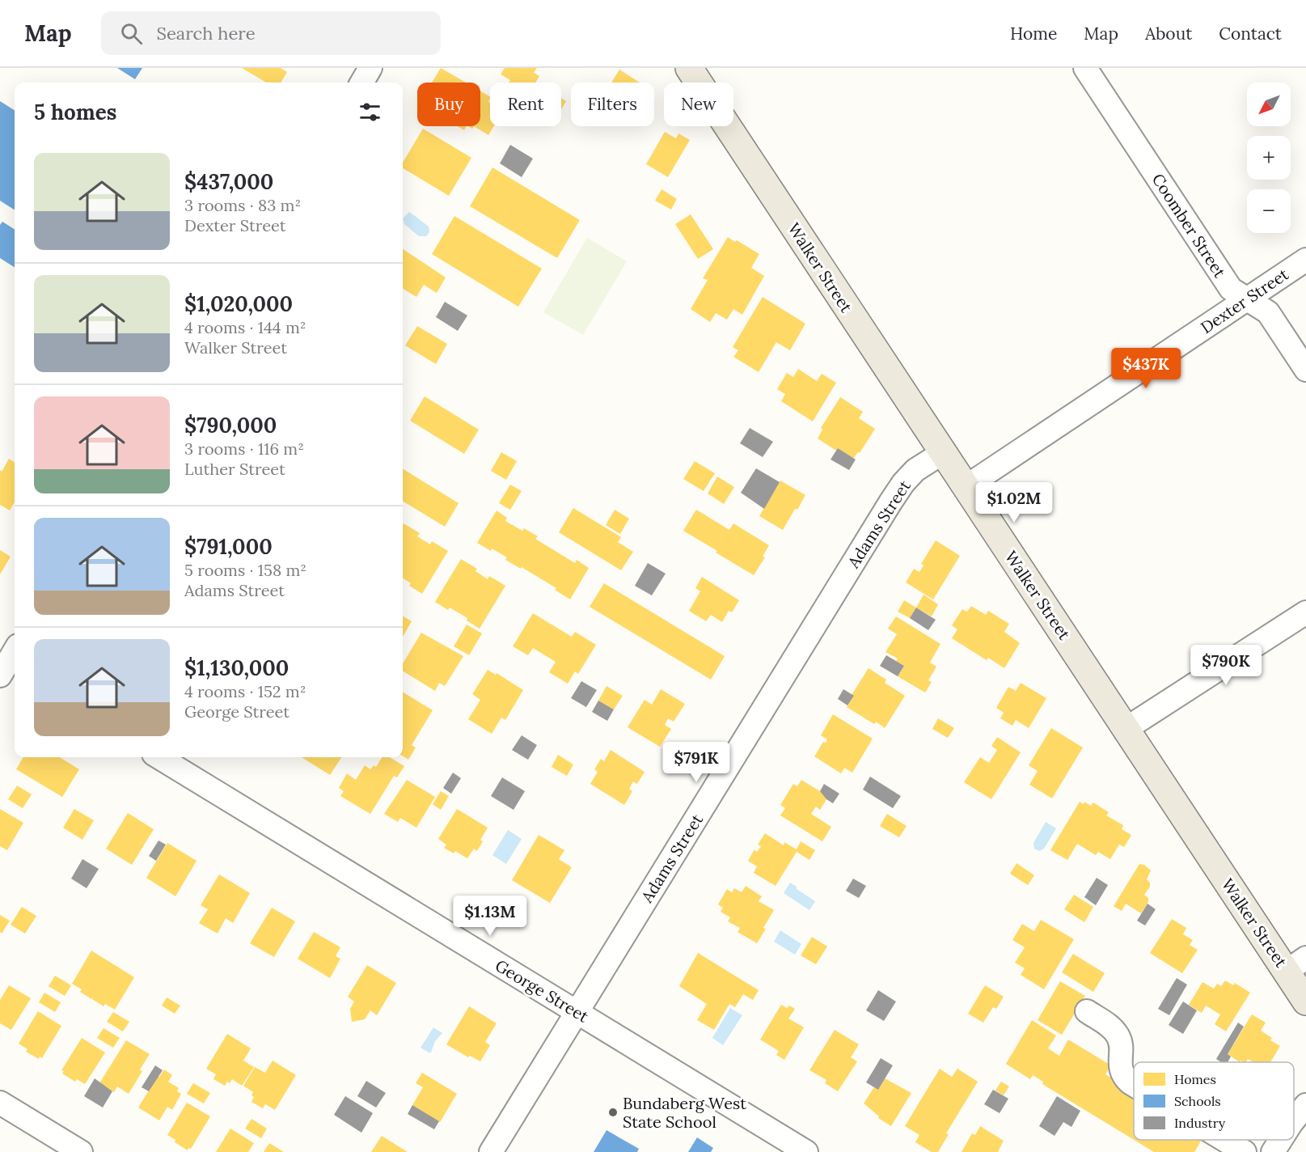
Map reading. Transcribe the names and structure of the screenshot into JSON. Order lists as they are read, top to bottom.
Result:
{
  "streets": {
    "main road": ["Walker Street"],
    "street": [
      "Coomber Street",
      "Dexter Street",
      "Adams Street",
      "George Street"
    ]
  },
  "crossings": [
    ["Coomber Street", "Dexter Street"],
    ["Walker Street", "Dexter Street"],
    ["Walker Street", "Adams Street"],
    ["Adams Street", "George Street"]
  ],
  "places": ["Bundaberg West State School"],
  "legend": ["Homes", "Schools", "Industry"],
  "north": "bottom left",
  "page": {
    "header": "Map",
    "search": "Search here",
    "nav": [
      "Home",
      "Map",
      "About",
      "Contact"
    ],
    "map_buttons": ["+", "−"],
    "chip": [
      "Buy",
      "Rent",
      "Filters",
      "New"
    ],
    "heading": "5 homes",
    "list": [
      {
        "name": "$437,000",
        "note": "3 rooms · 83 m² · Dexter Street"
      },
      {
        "name": "$1,020,000",
        "note": "4 rooms · 144 m² · Walker Street"
      },
      {
        "name": "$790,000",
        "note": "3 rooms · 116 m² · Luther Street"
      },
      {
        "name": "$791,000",
        "note": "5 rooms · 158 m² · Adams Street"
      },
      {
        "name": "$1,130,000",
        "note": "4 rooms · 152 m² · George Street"
      }
    ],
    "price": [
      "$437K",
      "$1.02M",
      "$790K",
      "$791K",
      "$1.13M"
    ]
  }
}
